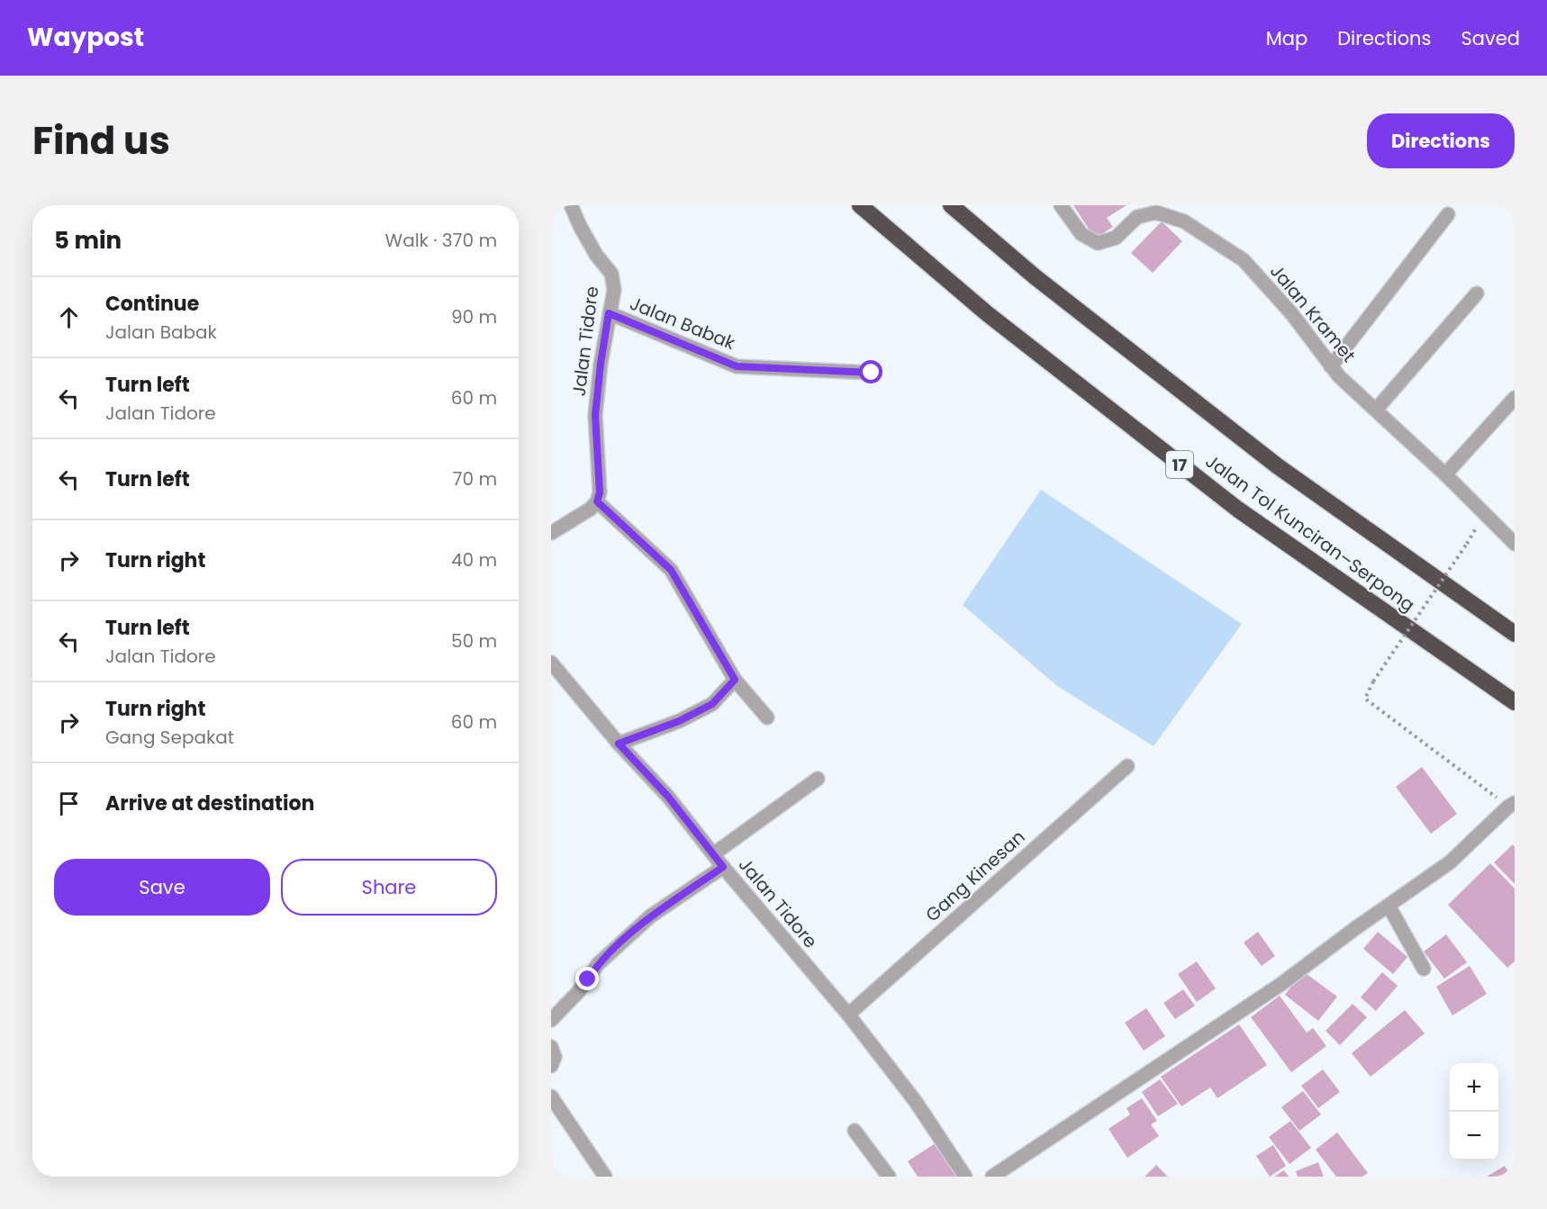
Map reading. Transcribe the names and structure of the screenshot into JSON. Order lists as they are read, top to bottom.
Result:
{
  "streets": {
    "highway": ["17", "Jalan Tol Kunciran–Serpong"],
    "street": [
      "Jalan Kramet",
      "Jalan Babak",
      "Jalan Tidore",
      "Gang Kinesan"
    ]
  },
  "crossings": [
    ["Jalan Babak", "Jalan Tidore"],
    ["Jalan Tidore", "Gang Kinesan"]
  ],
  "page": {
    "header": "Waypost",
    "nav": ["Map", "Directions", "Saved"],
    "title": "Find us",
    "buttons": [
      "Directions",
      ["Save", "Share"]
    ],
    "heading": ["5 min", "Walk · 370 m"],
    "list": [
      ["Continue", "Jalan Babak", "90 m"],
      ["Turn left", "Jalan Tidore", "60 m"],
      ["Turn left", "70 m"],
      ["Turn right", "40 m"],
      ["Turn left", "Jalan Tidore", "50 m"],
      ["Turn right", "Gang Sepakat", "60 m"],
      "Arrive at destination"
    ],
    "map_buttons": ["+", "−"]
  }
}
